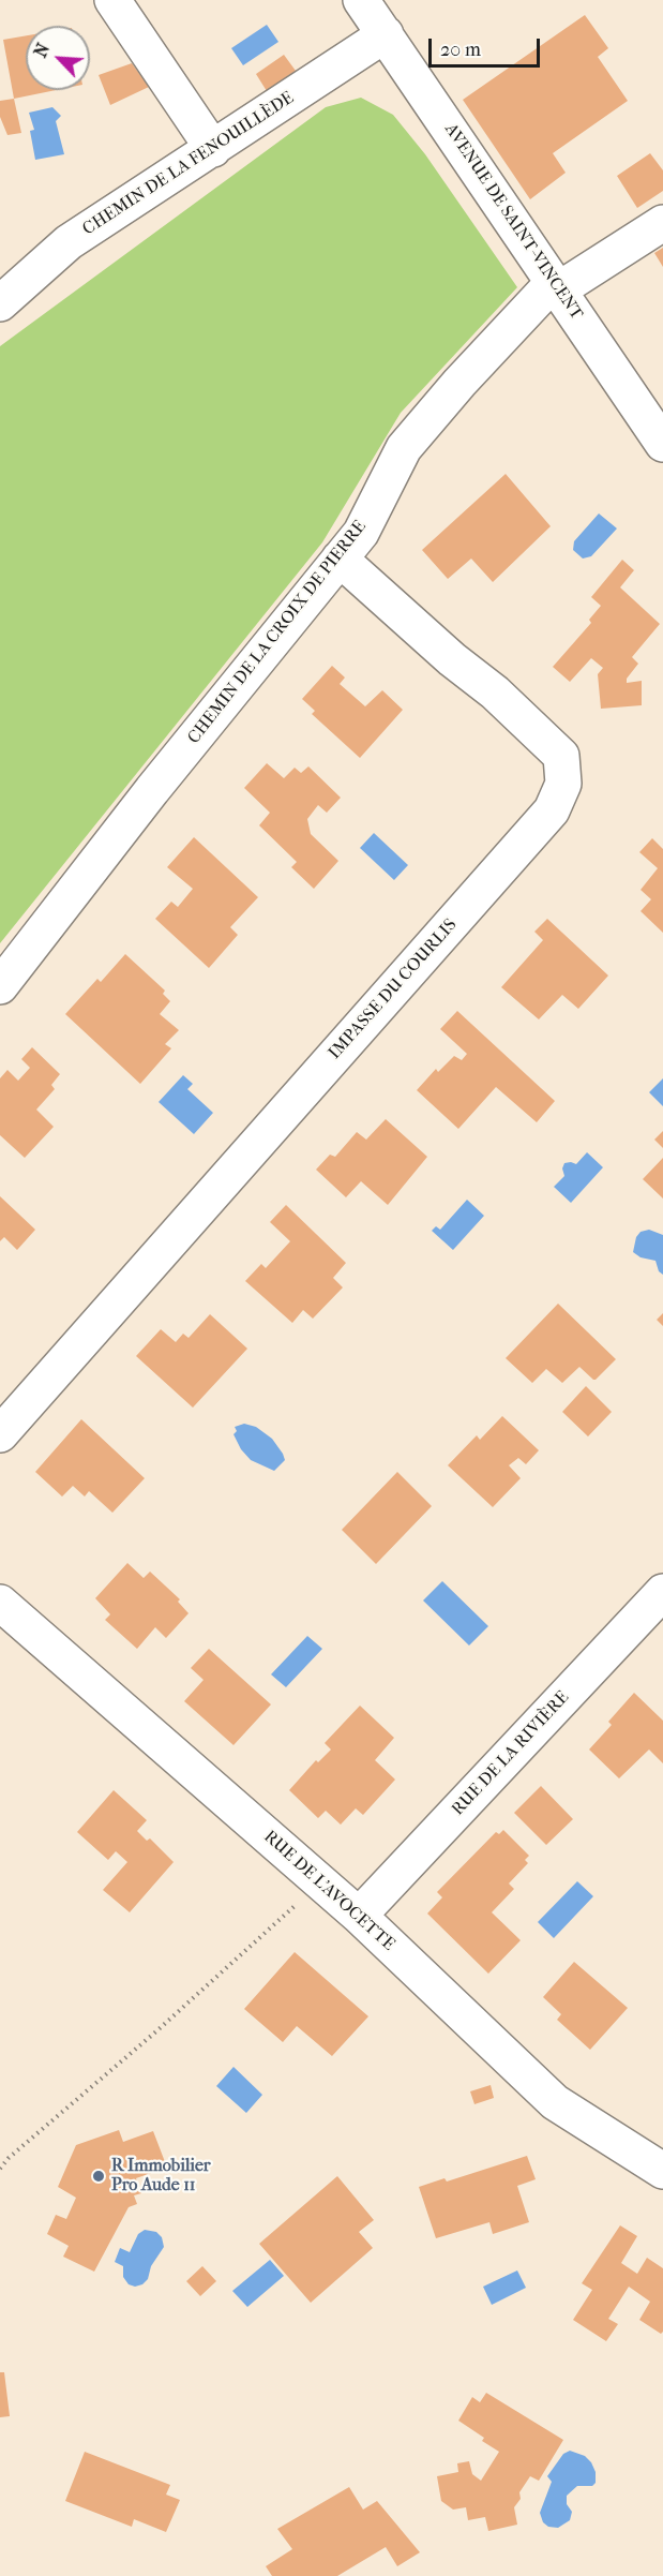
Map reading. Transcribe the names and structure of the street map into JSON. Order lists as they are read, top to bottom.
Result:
{
  "streets": {
    "street": [
      "CHEMIN DE LA FENOUILLÈDE",
      "AVENUE DE SAINT-VINCENT",
      "CHEMIN DE LA CROIX DE PIERRE",
      "IMPASSE DU COURLIS",
      "RUE DE LA RIVIÈRE",
      "RUE DE L'AVOCETTE"
    ]
  },
  "crossings": [
    ["CHEMIN DE LA FENOUILLÈDE", "AVENUE DE SAINT-VINCENT"],
    ["AVENUE DE SAINT-VINCENT", "CHEMIN DE LA CROIX DE PIERRE"],
    ["CHEMIN DE LA CROIX DE PIERRE", "IMPASSE DU COURLIS"],
    ["RUE DE LA RIVIÈRE", "RUE DE L'AVOCETTE"]
  ],
  "places": ["R Immobilier Pro Aude 11"],
  "scale_bar": "20 m",
  "north": "top left"
}
